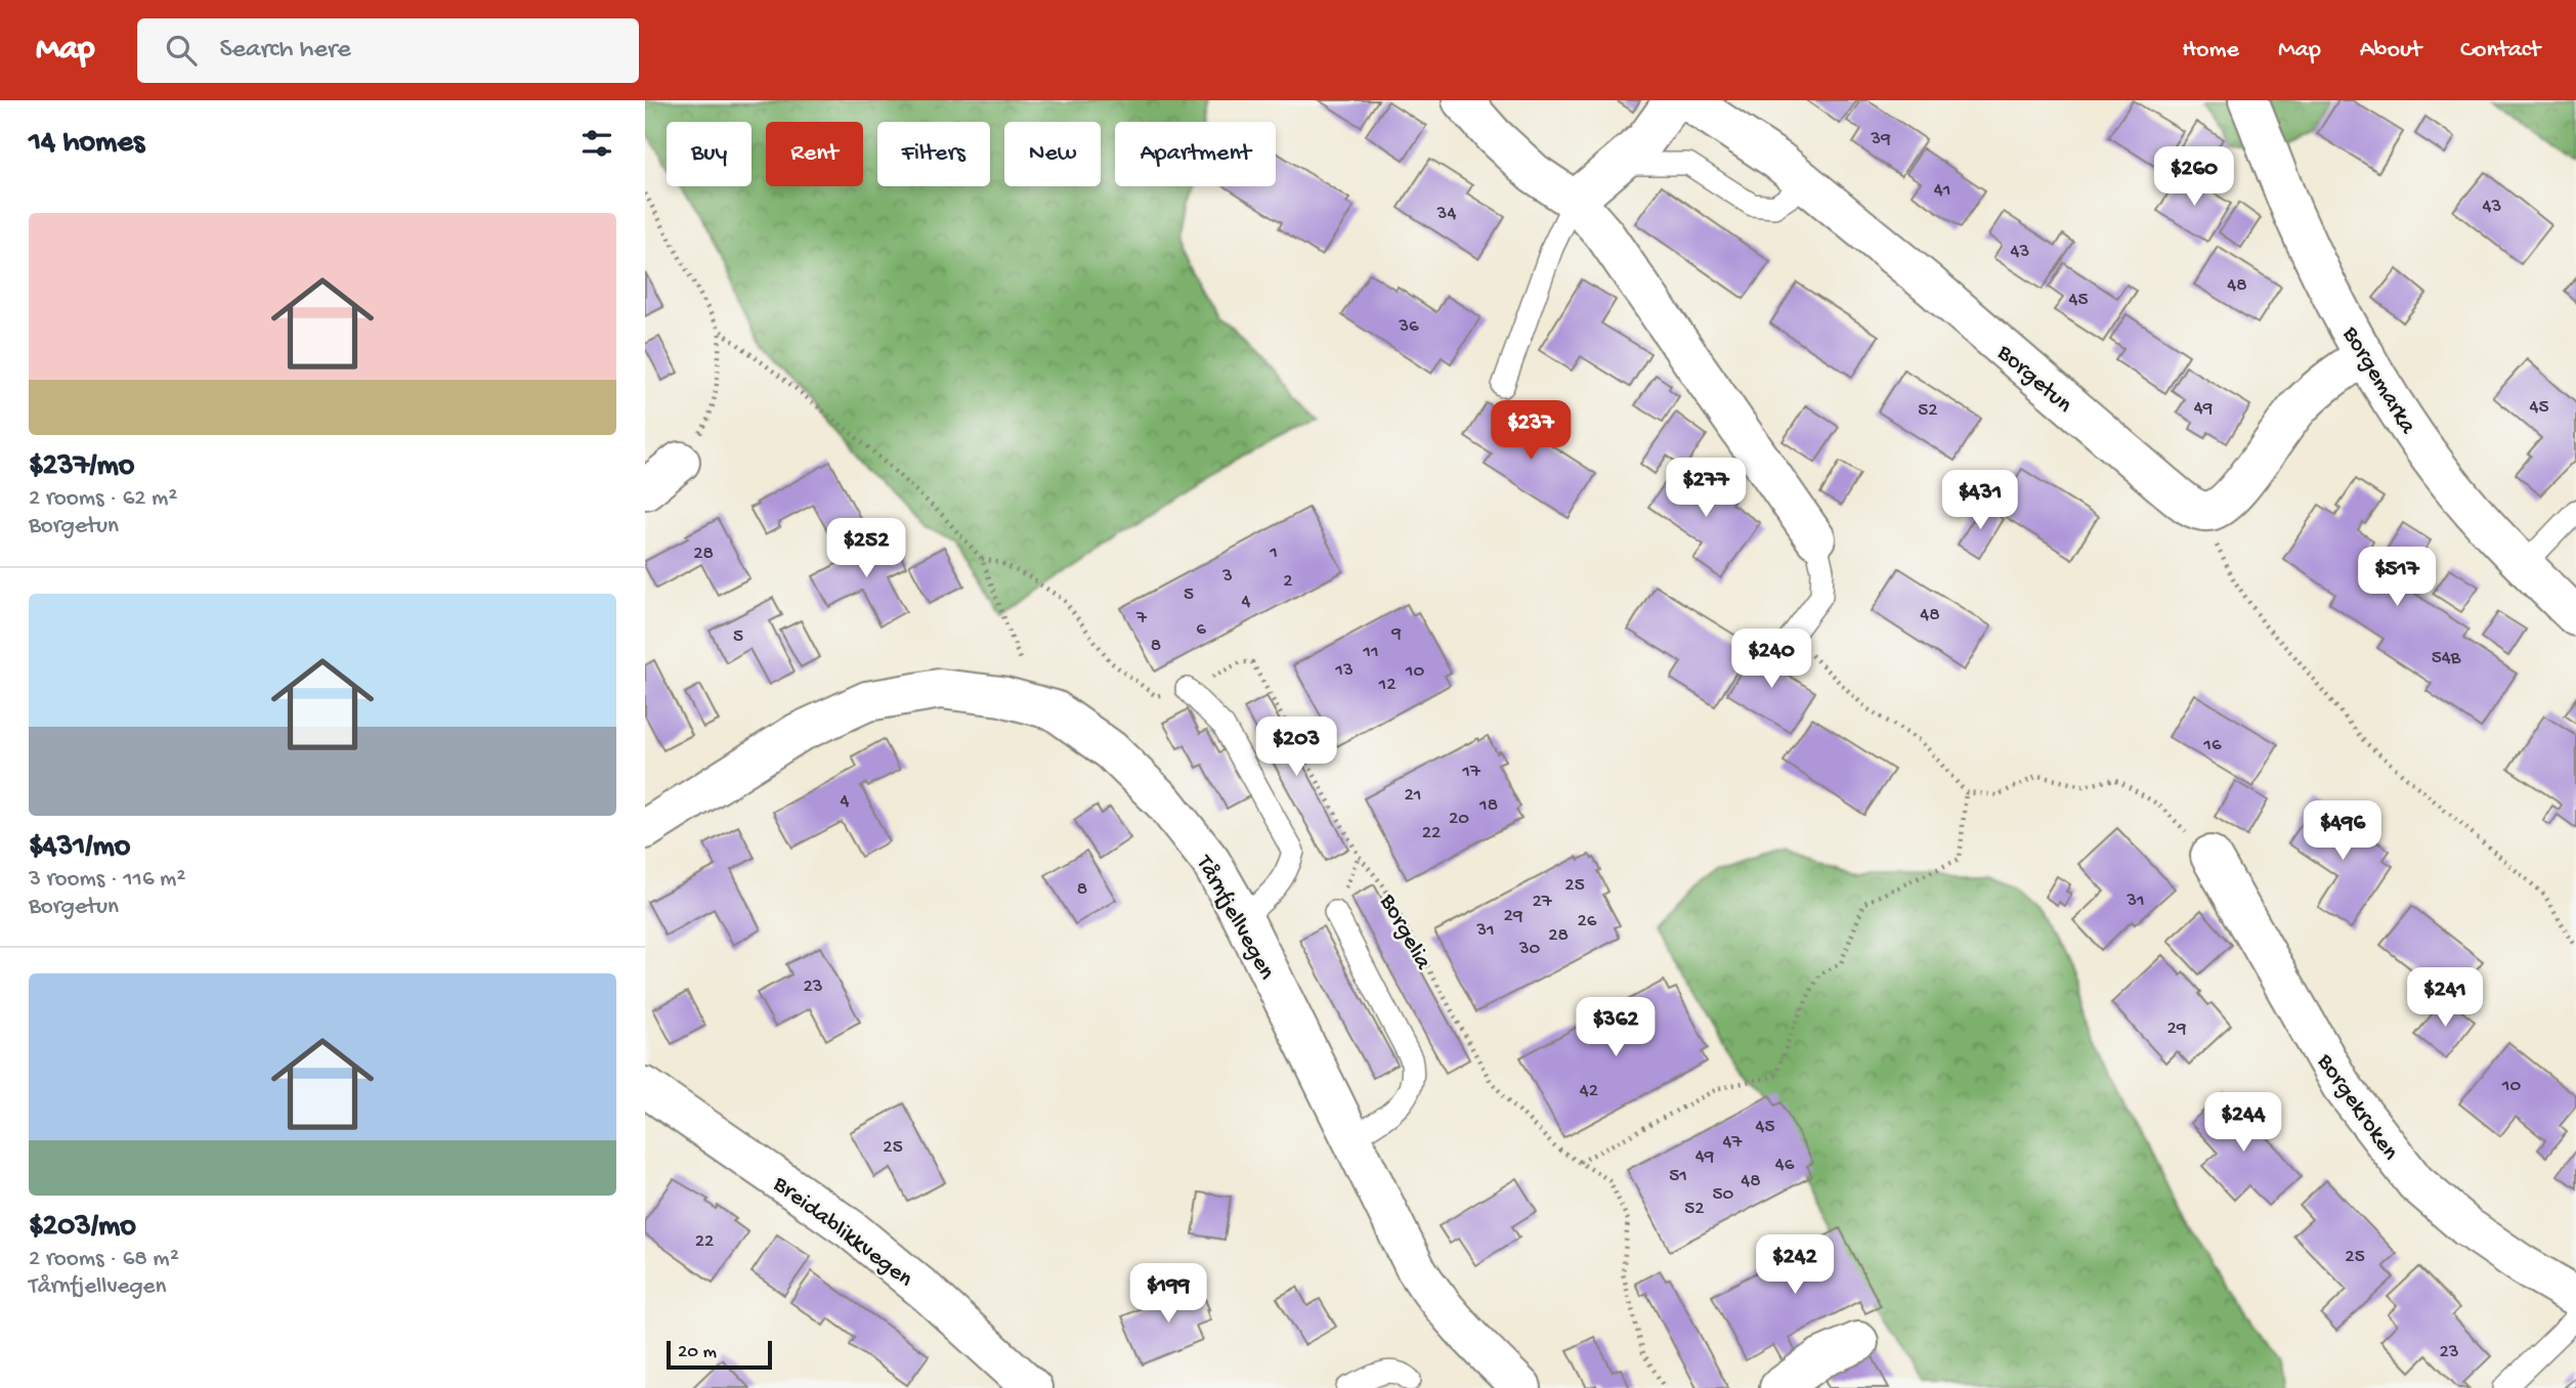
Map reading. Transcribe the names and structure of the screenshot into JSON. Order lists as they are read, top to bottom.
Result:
{
  "streets": {
    "street": [
      "Borgetun",
      "Borgemarka",
      "Tårnfjellvegen",
      "Borgekroken",
      "Breidablikkvegen"
    ],
    "path": ["Borgelia"]
  },
  "house_numbers": [
    "39",
    "41",
    "43",
    "34",
    "43",
    "48",
    "45",
    "36",
    "45",
    "49",
    "52",
    "1",
    "28",
    "3",
    "2",
    "5",
    "4",
    "48",
    "7",
    "6",
    "9",
    "5",
    "8",
    "11",
    "54B",
    "13",
    "10",
    "12",
    "16",
    "17",
    "21",
    "4",
    "18",
    "20",
    "22",
    "25",
    "8",
    "31",
    "27",
    "29",
    "26",
    "31",
    "28",
    "30",
    "23",
    "29",
    "10",
    "42",
    "45",
    "47",
    "25",
    "49",
    "46",
    "51",
    "48",
    "50",
    "52",
    "22",
    "25",
    "23"
  ],
  "scale_bar": "20 m",
  "page": {
    "header": "Map",
    "search": "Search here",
    "nav": [
      "Home",
      "Map",
      "About",
      "Contact"
    ],
    "heading": "14 homes",
    "chip": [
      "Buy",
      "Rent",
      "Filters",
      "New",
      "Apartment"
    ],
    "price": [
      "$260",
      "$237",
      "$277",
      "$431",
      "$252",
      "$517",
      "$240",
      "$203",
      "$496",
      "$241",
      "$362",
      "$244",
      "$242",
      "$199"
    ],
    "list": [
      {
        "name": "$237/mo",
        "note": "2 rooms · 62 m² · Borgetun"
      },
      {
        "name": "$431/mo",
        "note": "3 rooms · 116 m² · Borgetun"
      },
      {
        "name": "$203/mo",
        "note": "2 rooms · 68 m² · Tårnfjellvegen"
      }
    ],
    "scale": "20 m"
  }
}
